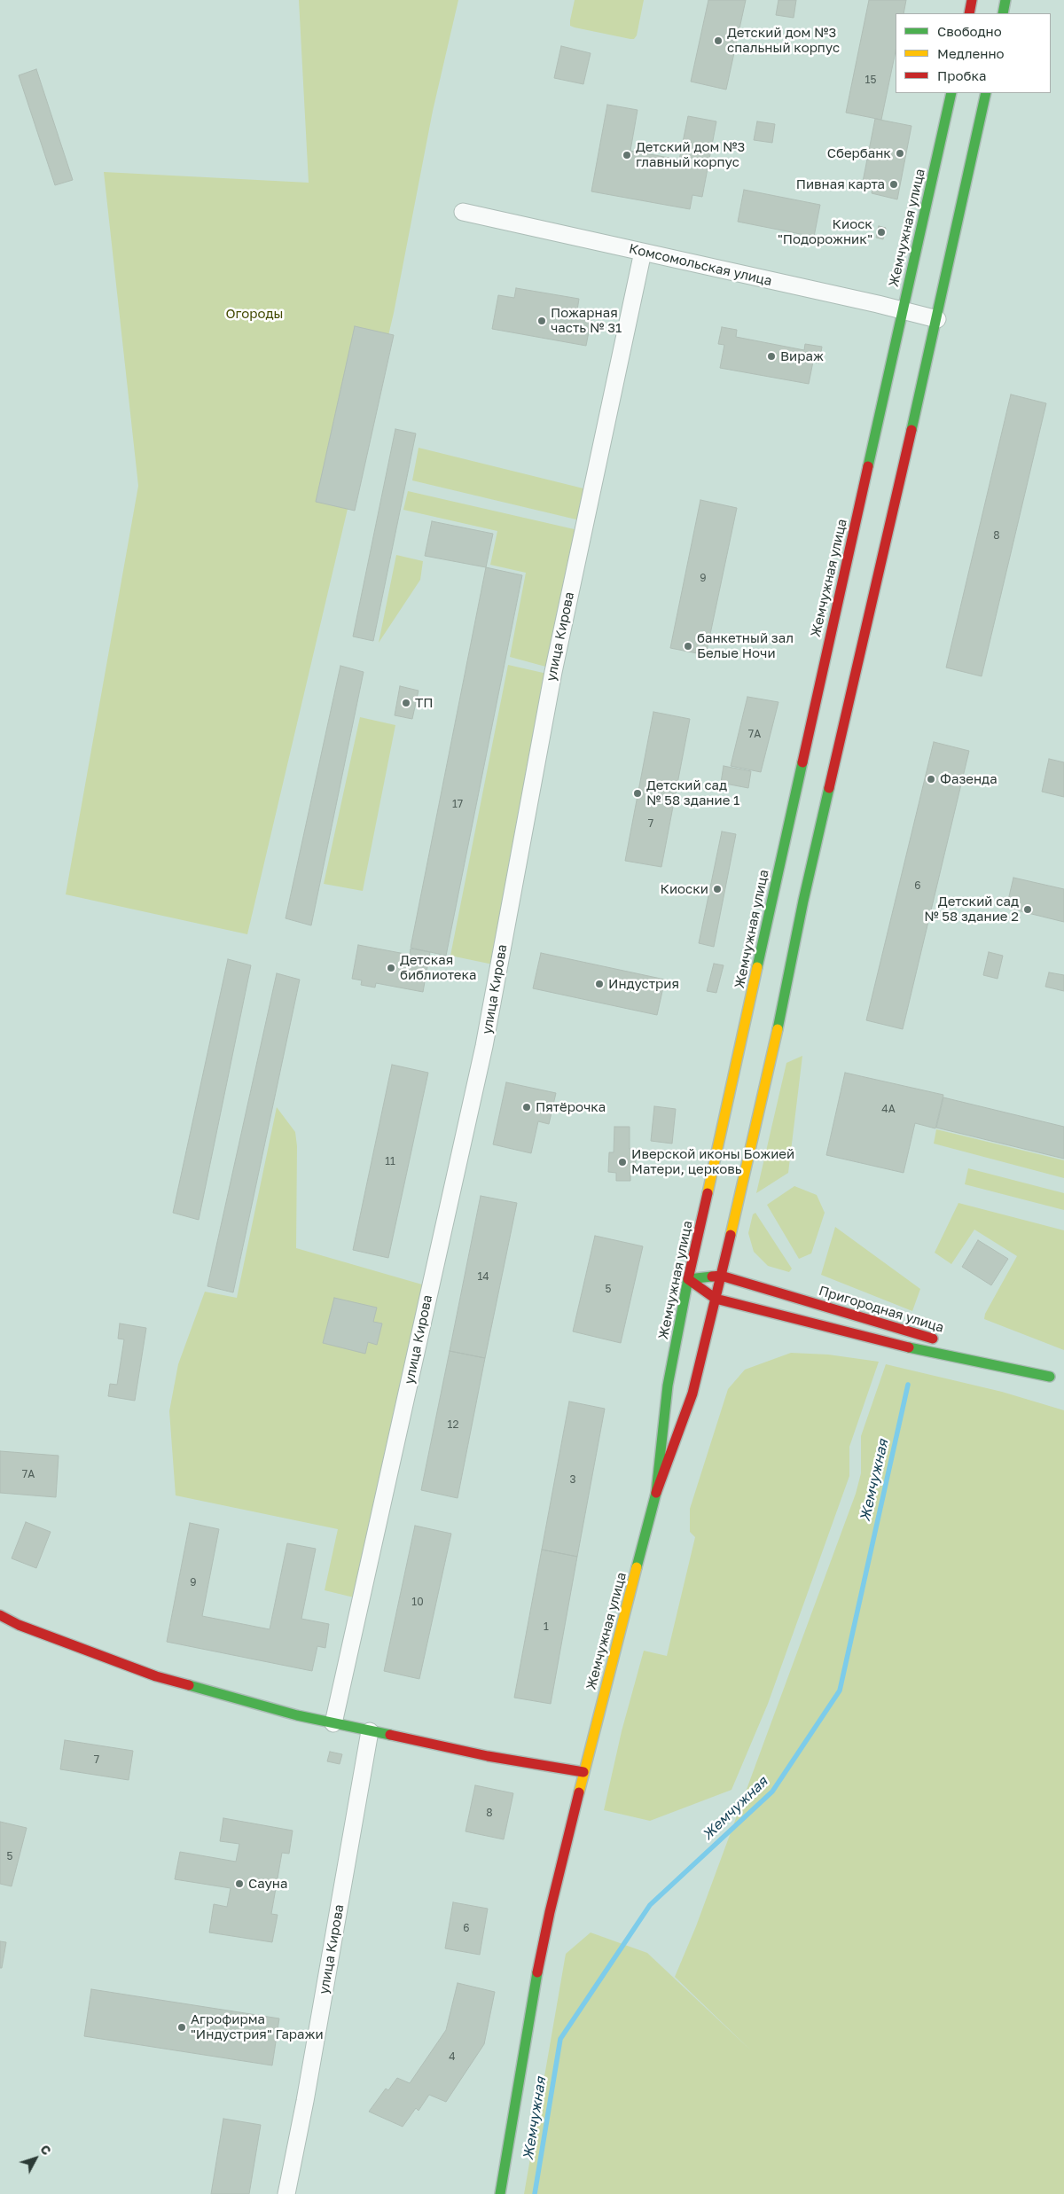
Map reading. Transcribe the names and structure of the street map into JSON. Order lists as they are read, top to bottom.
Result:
{
  "streets": {
    "main road": ["Жемчужная улица", "Пригородная улица"],
    "street": ["Комсомольская улица", "улица Кирова"]
  },
  "crossings": [
    ["Жемчужная улица", "Комсомольская улица"],
    ["Жемчужная улица", "Пригородная улица"],
    ["Комсомольская улица", "улица Кирова"]
  ],
  "water": ["Жемчужная"],
  "parks": ["Огороды"],
  "places": [
    "Детский дом №3 спальный корпус",
    "Сбербанк",
    "Детский дом №3 главный корпус",
    "Пивная карта",
    "Киоск \"Подорожник\"",
    "Пожарная часть № 31",
    "Вираж",
    "банкетный зал Белые Ночи",
    "ТП",
    "Фазенда",
    "Детский сад № 58 здание 1",
    "Киоски",
    "Детский сад № 58 здание 2",
    "Детская библиотека",
    "Индустрия",
    "Пятёрочка",
    "Иверской иконы Божией Матери, церковь",
    "Сауна",
    "Агрофирма \"Индустрия\" Гаражи"
  ],
  "house_numbers": [
    "15",
    "8",
    "9",
    "7А",
    "17",
    "7",
    "6",
    "4А",
    "11",
    "14",
    "5",
    "12",
    "7А",
    "3",
    "9",
    "10",
    "1",
    "7",
    "8",
    "5",
    "6",
    "4"
  ],
  "legend": ["Свободно", "Медленно", "Пробка"],
  "north": "top right"
}
